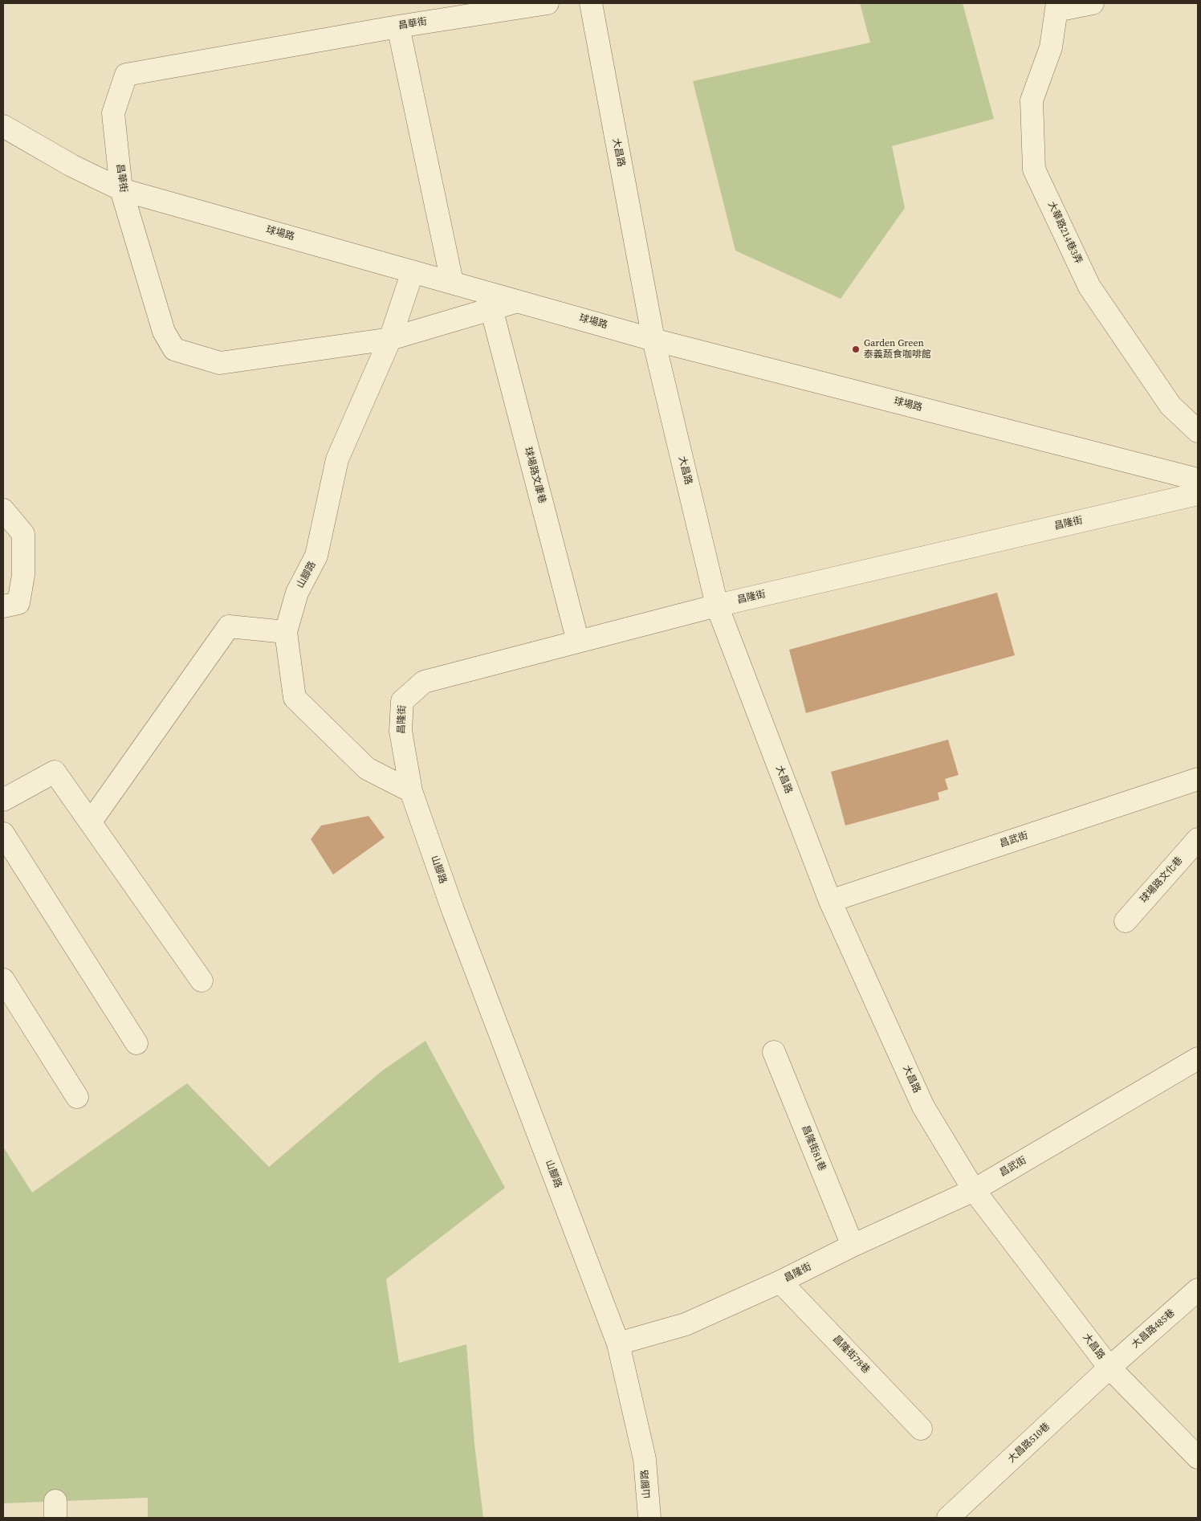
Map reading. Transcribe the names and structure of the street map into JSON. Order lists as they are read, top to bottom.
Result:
{
  "streets": {
    "street": [
      "昌華街",
      "大昌路",
      "大華路214巷3弄",
      "球場路",
      "球場路文康巷",
      "昌隆街",
      "山腳路",
      "昌武街",
      "球場路文化巷",
      "昌隆街81巷",
      "大昌路485巷",
      "昌隆街78巷",
      "大昌路510巷"
    ]
  },
  "crossings": [
    ["昌華街", "球場路"],
    ["昌華街", "球場路文康巷"],
    ["昌華街", "山腳路"],
    ["大昌路", "球場路"],
    ["大昌路", "昌隆街"],
    ["大昌路", "昌武街"],
    ["大昌路", "大昌路485巷"],
    ["大昌路", "大昌路510巷"],
    ["球場路", "山腳路"],
    ["球場路文康巷", "昌隆街"],
    ["昌隆街", "山腳路"],
    ["昌隆街", "昌武街"],
    ["昌隆街", "昌隆街81巷"],
    ["昌隆街", "昌隆街78巷"],
    ["大昌路485巷", "大昌路510巷"]
  ],
  "places": ["Garden Green 泰義蔬食咖啡館"]
}
